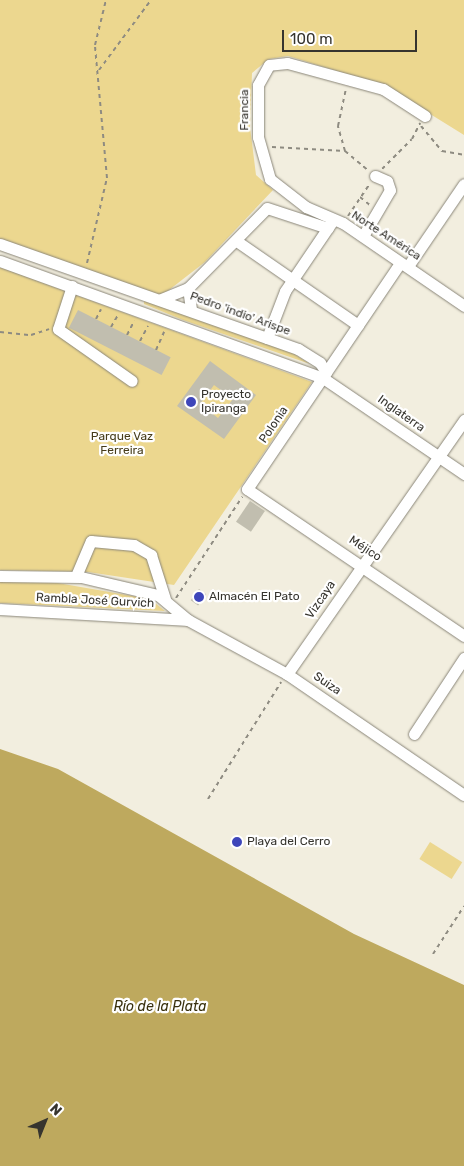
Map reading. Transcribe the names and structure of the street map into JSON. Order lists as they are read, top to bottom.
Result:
{
  "streets": {
    "street": [
      "Francia",
      "Norte América",
      "Pedro 'indio' Arispe",
      "Inglaterra",
      "Polonia",
      "Méjico",
      "Vizcaya",
      "Rambla José Gurvich",
      "Suiza"
    ]
  },
  "crossings": [
    ["Francia", "Norte América"],
    ["Norte América", "Polonia"],
    ["Pedro 'indio' Arispe", "Inglaterra"],
    ["Pedro 'indio' Arispe", "Polonia"],
    ["Inglaterra", "Polonia"],
    ["Inglaterra", "Vizcaya"],
    ["Polonia", "Méjico"],
    ["Méjico", "Vizcaya"],
    ["Vizcaya", "Suiza"],
    ["Rambla José Gurvich", "Suiza"]
  ],
  "water": ["Río de la Plata"],
  "parks": ["Parque Vaz Ferreira"],
  "places": ["Proyecto Ipiranga", "Almacén El Pato", "Playa del Cerro"],
  "scale_bar": "100 m",
  "north": "top right"
}
